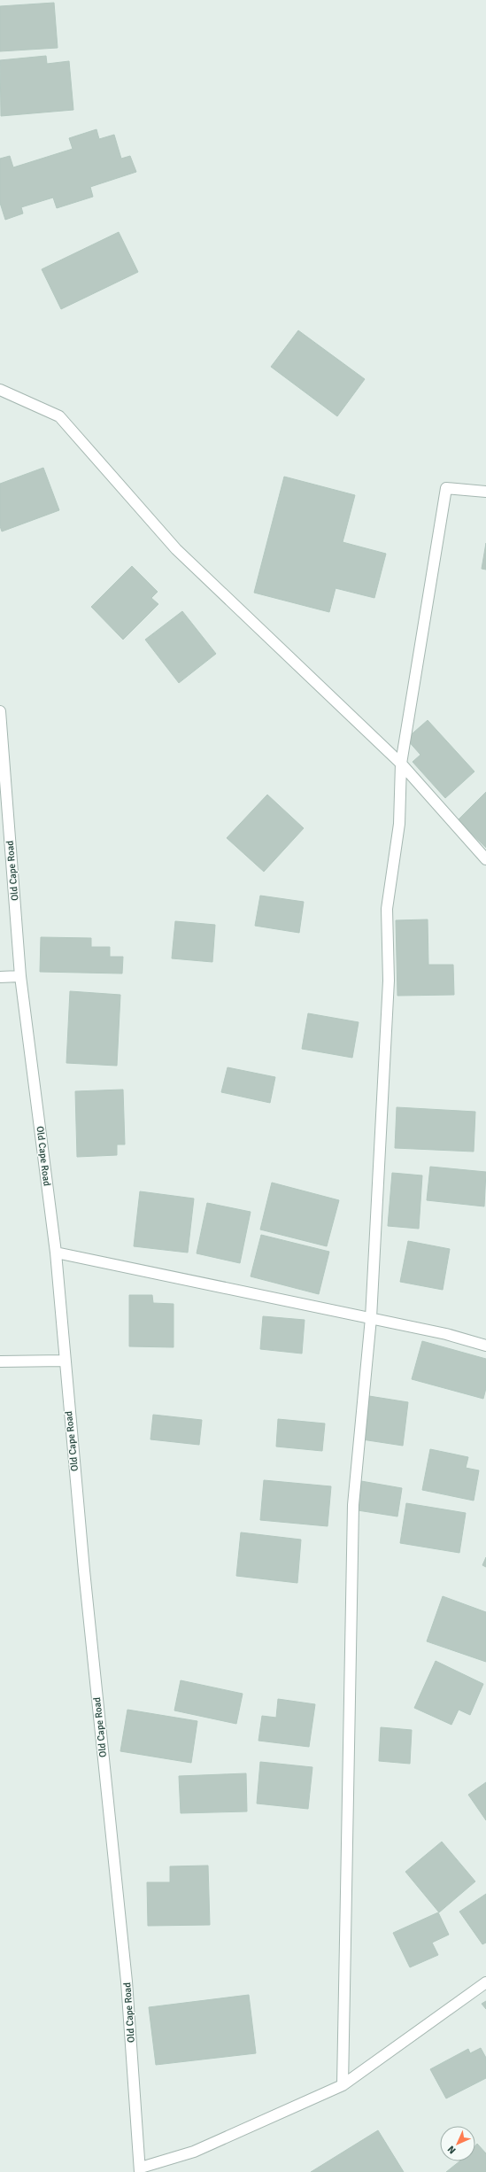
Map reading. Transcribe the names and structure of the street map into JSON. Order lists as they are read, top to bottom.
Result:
{
  "streets": {
    "street": ["Old Cape Road"]
  },
  "north": "bottom left"
}
